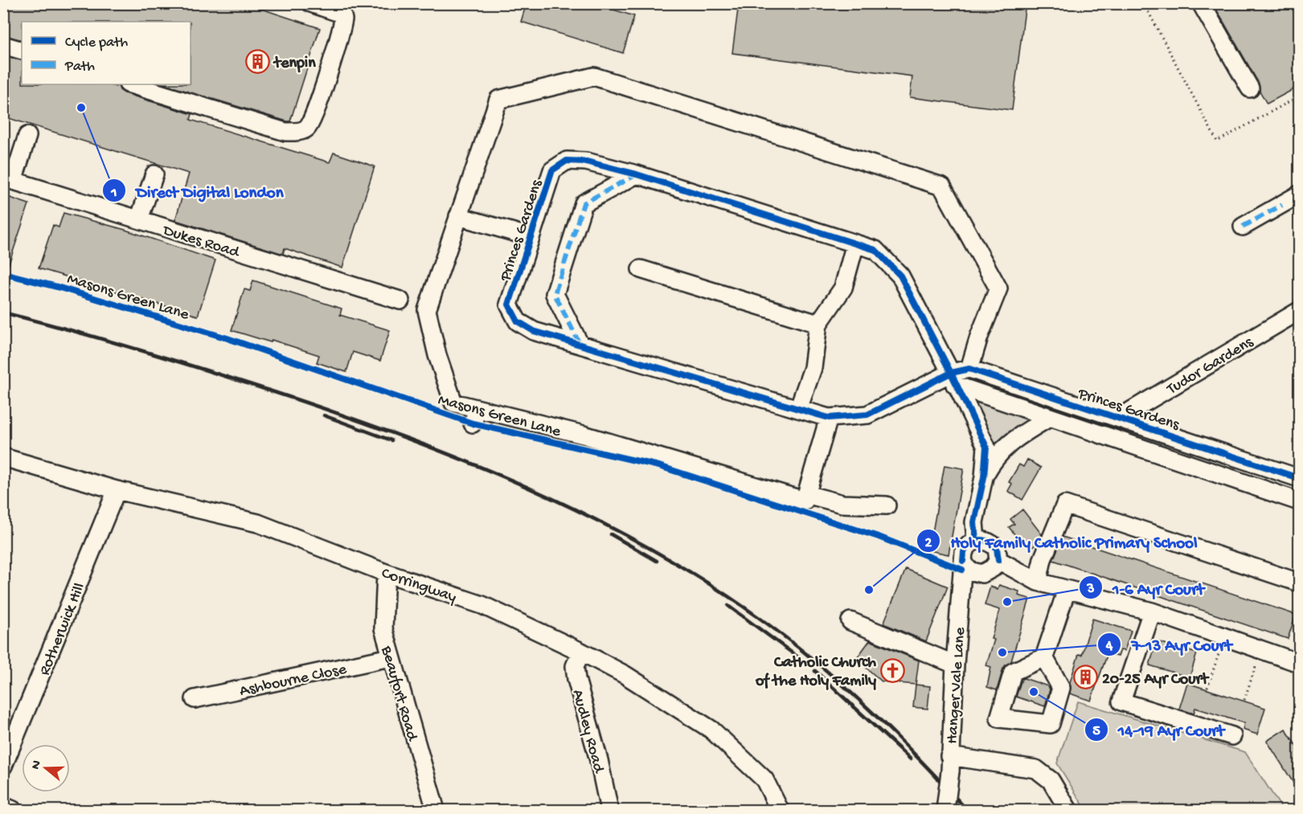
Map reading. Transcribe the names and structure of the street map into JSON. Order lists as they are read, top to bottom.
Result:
{
  "streets": {
    "street": [
      "Princes Gardens",
      "Dukes Road",
      "Tudor Gardens",
      "Corringway",
      "Rotherwick Hill",
      "Ashbourne Close",
      "Hanger Vale Lane",
      "Beaufort Road",
      "Audley Road"
    ],
    "cycle path": ["Masons Green Lane"]
  },
  "crossings": [
    ["Princes Gardens", "Tudor Gardens"],
    ["Corringway", "Rotherwick Hill"],
    ["Corringway", "Beaufort Road"],
    ["Corringway", "Audley Road"],
    ["Ashbourne Close", "Beaufort Road"]
  ],
  "places": {
    "building": ["tenpin", "20-25 Ayr Court"],
    "other": [
      "Direct Digital London",
      "Holy Family Catholic Primary School",
      "1-6 Ayr Court",
      "7-13 Ayr Court",
      "14-19 Ayr Court"
    ],
    "church": ["Catholic Church of the Holy Family"]
  },
  "legend": ["Cycle path", "Path"],
  "north": "left"
}
